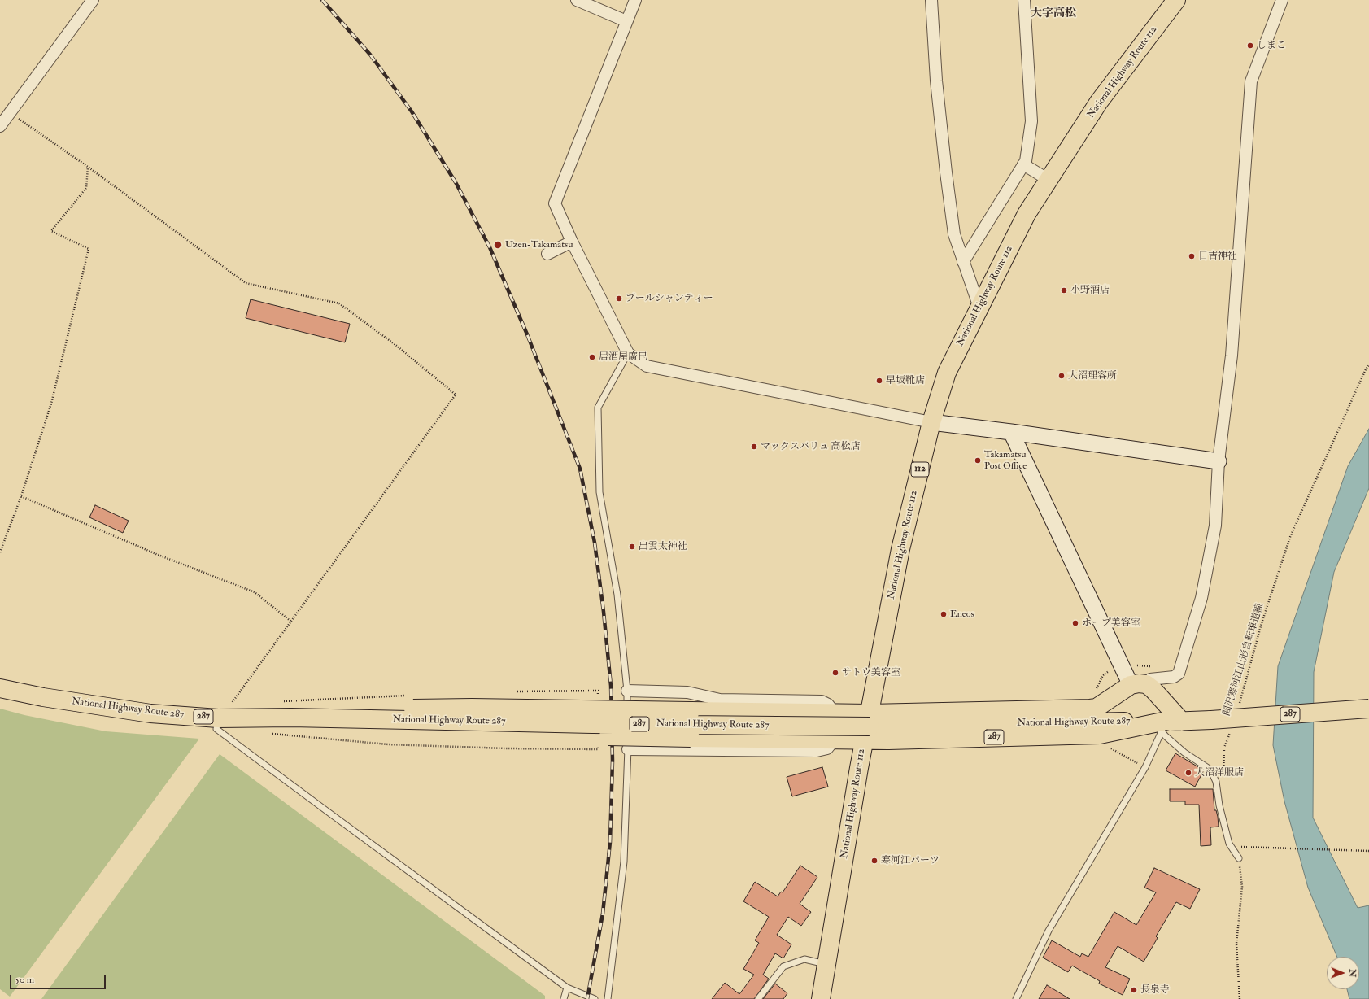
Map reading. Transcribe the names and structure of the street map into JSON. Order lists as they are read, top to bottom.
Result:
{
  "streets": {
    "highway": [
      "National Highway Route 112",
      "112",
      "National Highway Route 287",
      "287"
    ],
    "path": ["間沢寒河江山形自転車道線"]
  },
  "crossings": [
    ["National Highway Route 112", "287"],
    ["National Highway Route 287", "287"]
  ],
  "districts": ["大字高松"],
  "places": [
    "しまこ",
    "Uzen-Takamatsu",
    "日吉神社",
    "小野酒店",
    "ブールシャンティー",
    "居酒屋廣巳",
    "大沼理容所",
    "早坂靴店",
    "マックスバリュ 高松店",
    "Takamatsu Post Office",
    "出雲太神社",
    "Eneos",
    "ホープ美容室",
    "サトウ美容室",
    "大沼洋服店",
    "寒河江パーツ",
    "長泉寺"
  ],
  "scale_bar": "50 m",
  "north": "right"
}
